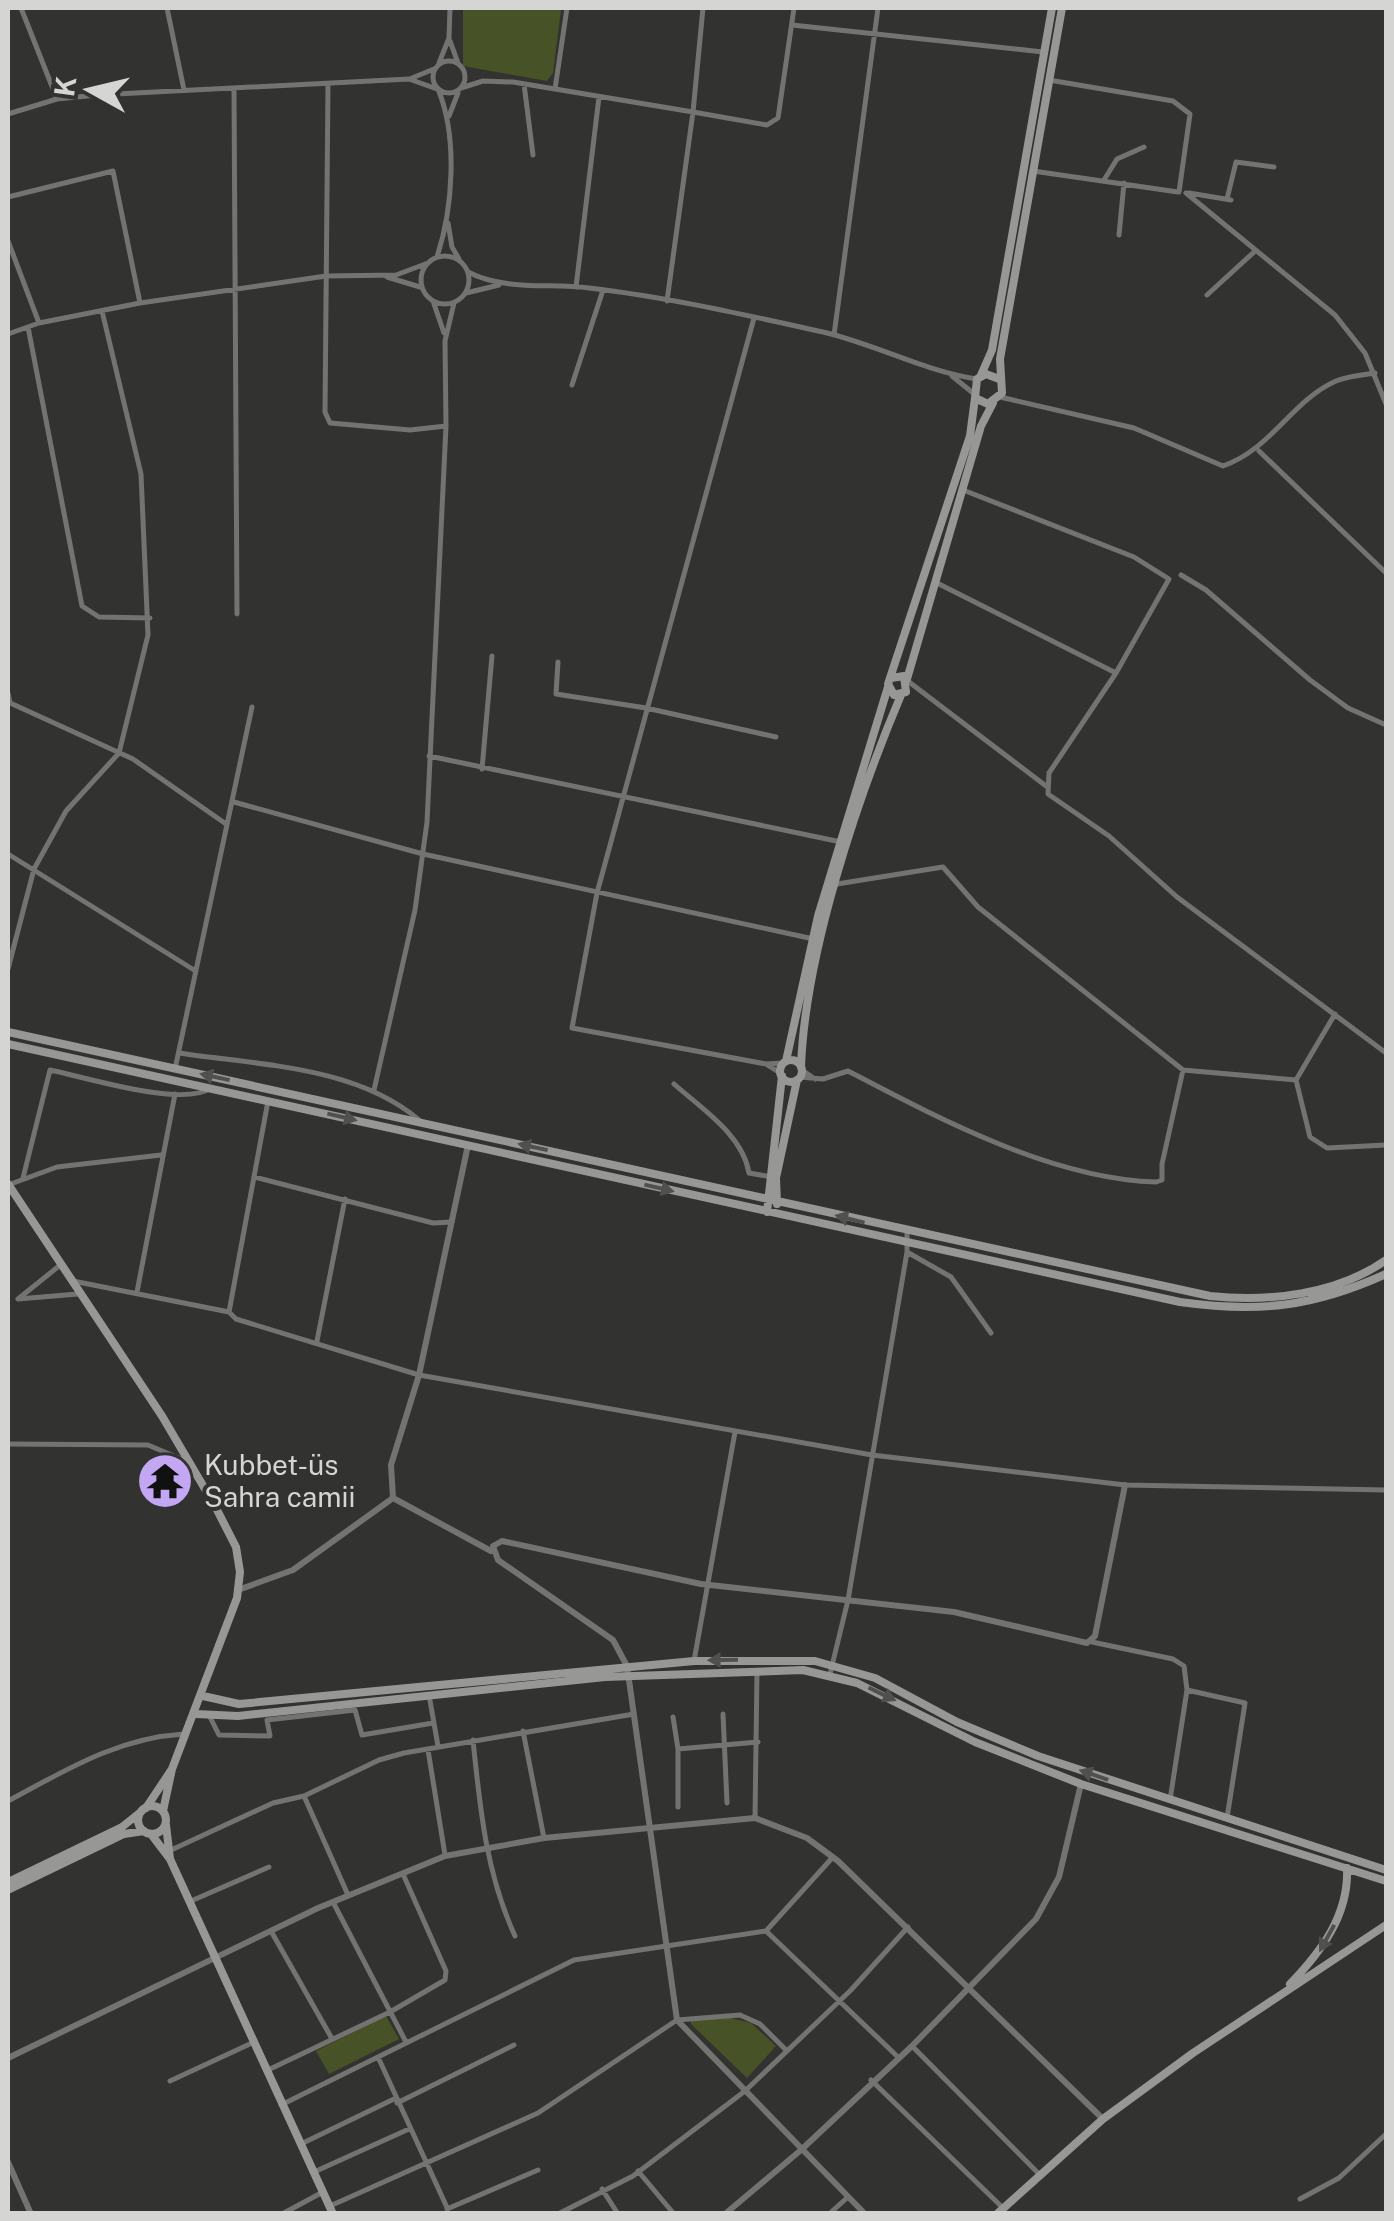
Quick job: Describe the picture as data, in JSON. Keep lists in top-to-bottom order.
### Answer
{
  "places": {
    "temple": ["Kubbet-üs Sahra camii"]
  },
  "north": "left"
}
